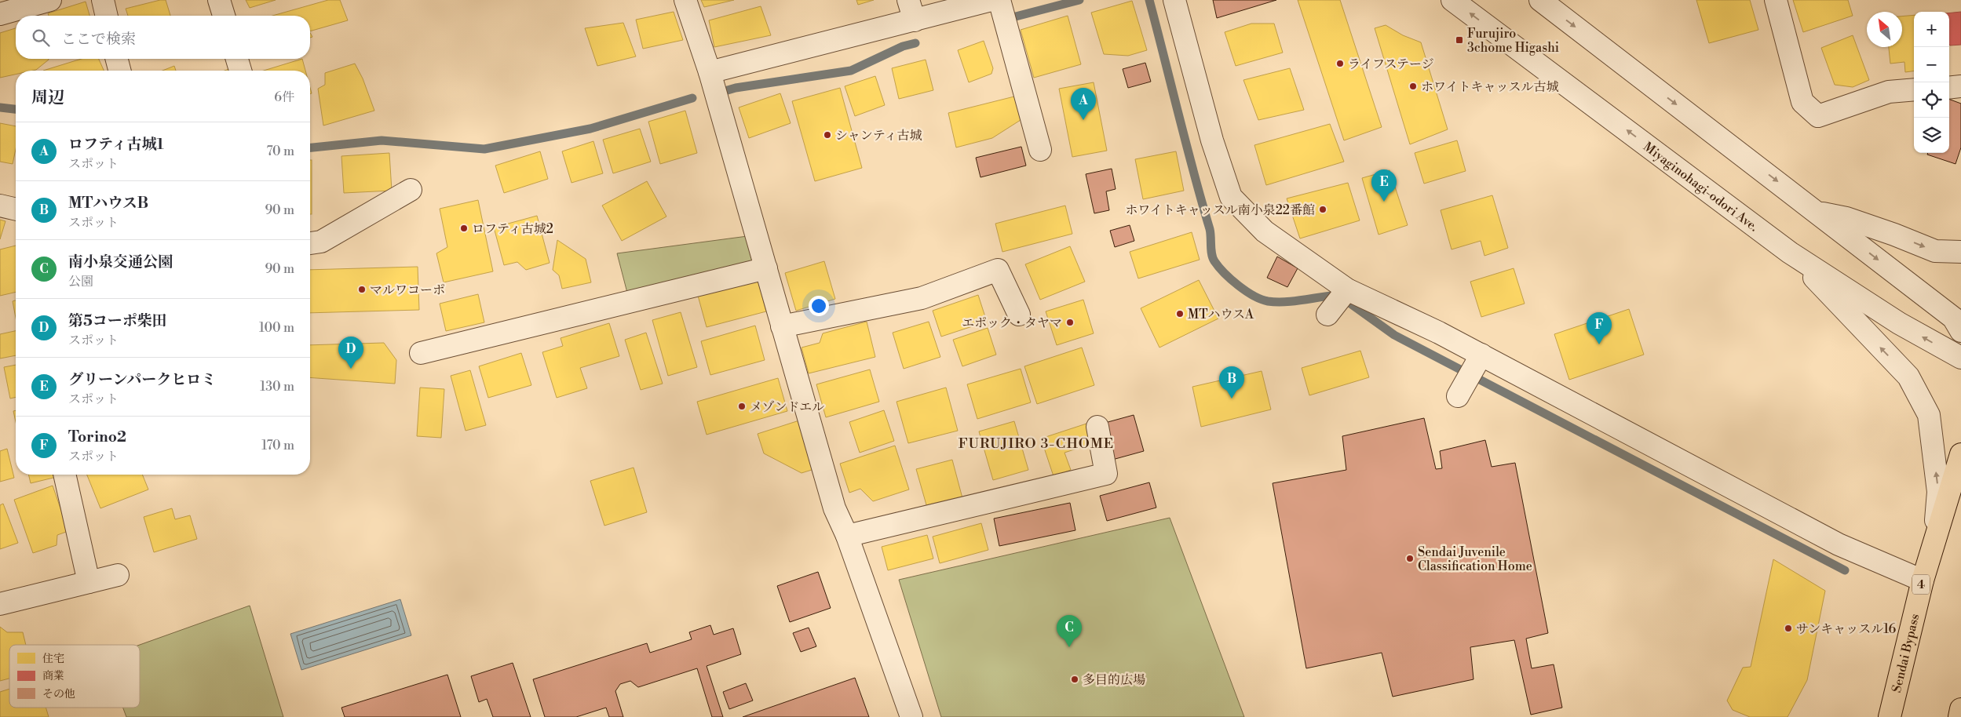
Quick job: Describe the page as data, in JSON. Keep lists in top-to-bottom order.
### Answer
{
  "streets": {
    "highway": ["4", "Sendai Bypass"],
    "street": ["Miyaginohagi-odori Ave."]
  },
  "districts": ["FURUJIRO 3-CHOME"],
  "places": {
    "transit": ["Furujiro 3chome Higashi"],
    "other": [
      "ライフステージ",
      "ホワイトキャッスル古城",
      "シャンティ古城",
      "ホワイトキャッスル南小泉22番館",
      "ロフティ古城2",
      "マルワコーポ",
      "MTハウスA",
      "エポック・タヤマ",
      "メゾンドエル",
      "Sendai Juvenile Classification Home",
      "サンキャッスル16",
      "多目的広場"
    ]
  },
  "legend": ["住宅", "商業", "その他"],
  "north": "top left",
  "page": {
    "map_buttons": ["+", "−"],
    "search": "ここで検索",
    "heading": ["周辺", "6件"],
    "pins": [
      "A",
      "E",
      "F",
      "D",
      "B",
      "C"
    ],
    "list": [
      {
        "mark": "A",
        "name": "ロフティ古城1",
        "note": "スポット",
        "value": "70 m"
      },
      {
        "mark": "B",
        "name": "MTハウスB",
        "note": "スポット",
        "value": "90 m"
      },
      {
        "mark": "C",
        "name": "南小泉交通公園",
        "note": "公園",
        "value": "90 m"
      },
      {
        "mark": "D",
        "name": "第5コーポ柴田",
        "note": "スポット",
        "value": "100 m"
      },
      {
        "mark": "E",
        "name": "グリーンパークヒロミ",
        "note": "スポット",
        "value": "130 m"
      },
      {
        "mark": "F",
        "name": "Torino2",
        "note": "スポット",
        "value": "170 m"
      }
    ]
  }
}
